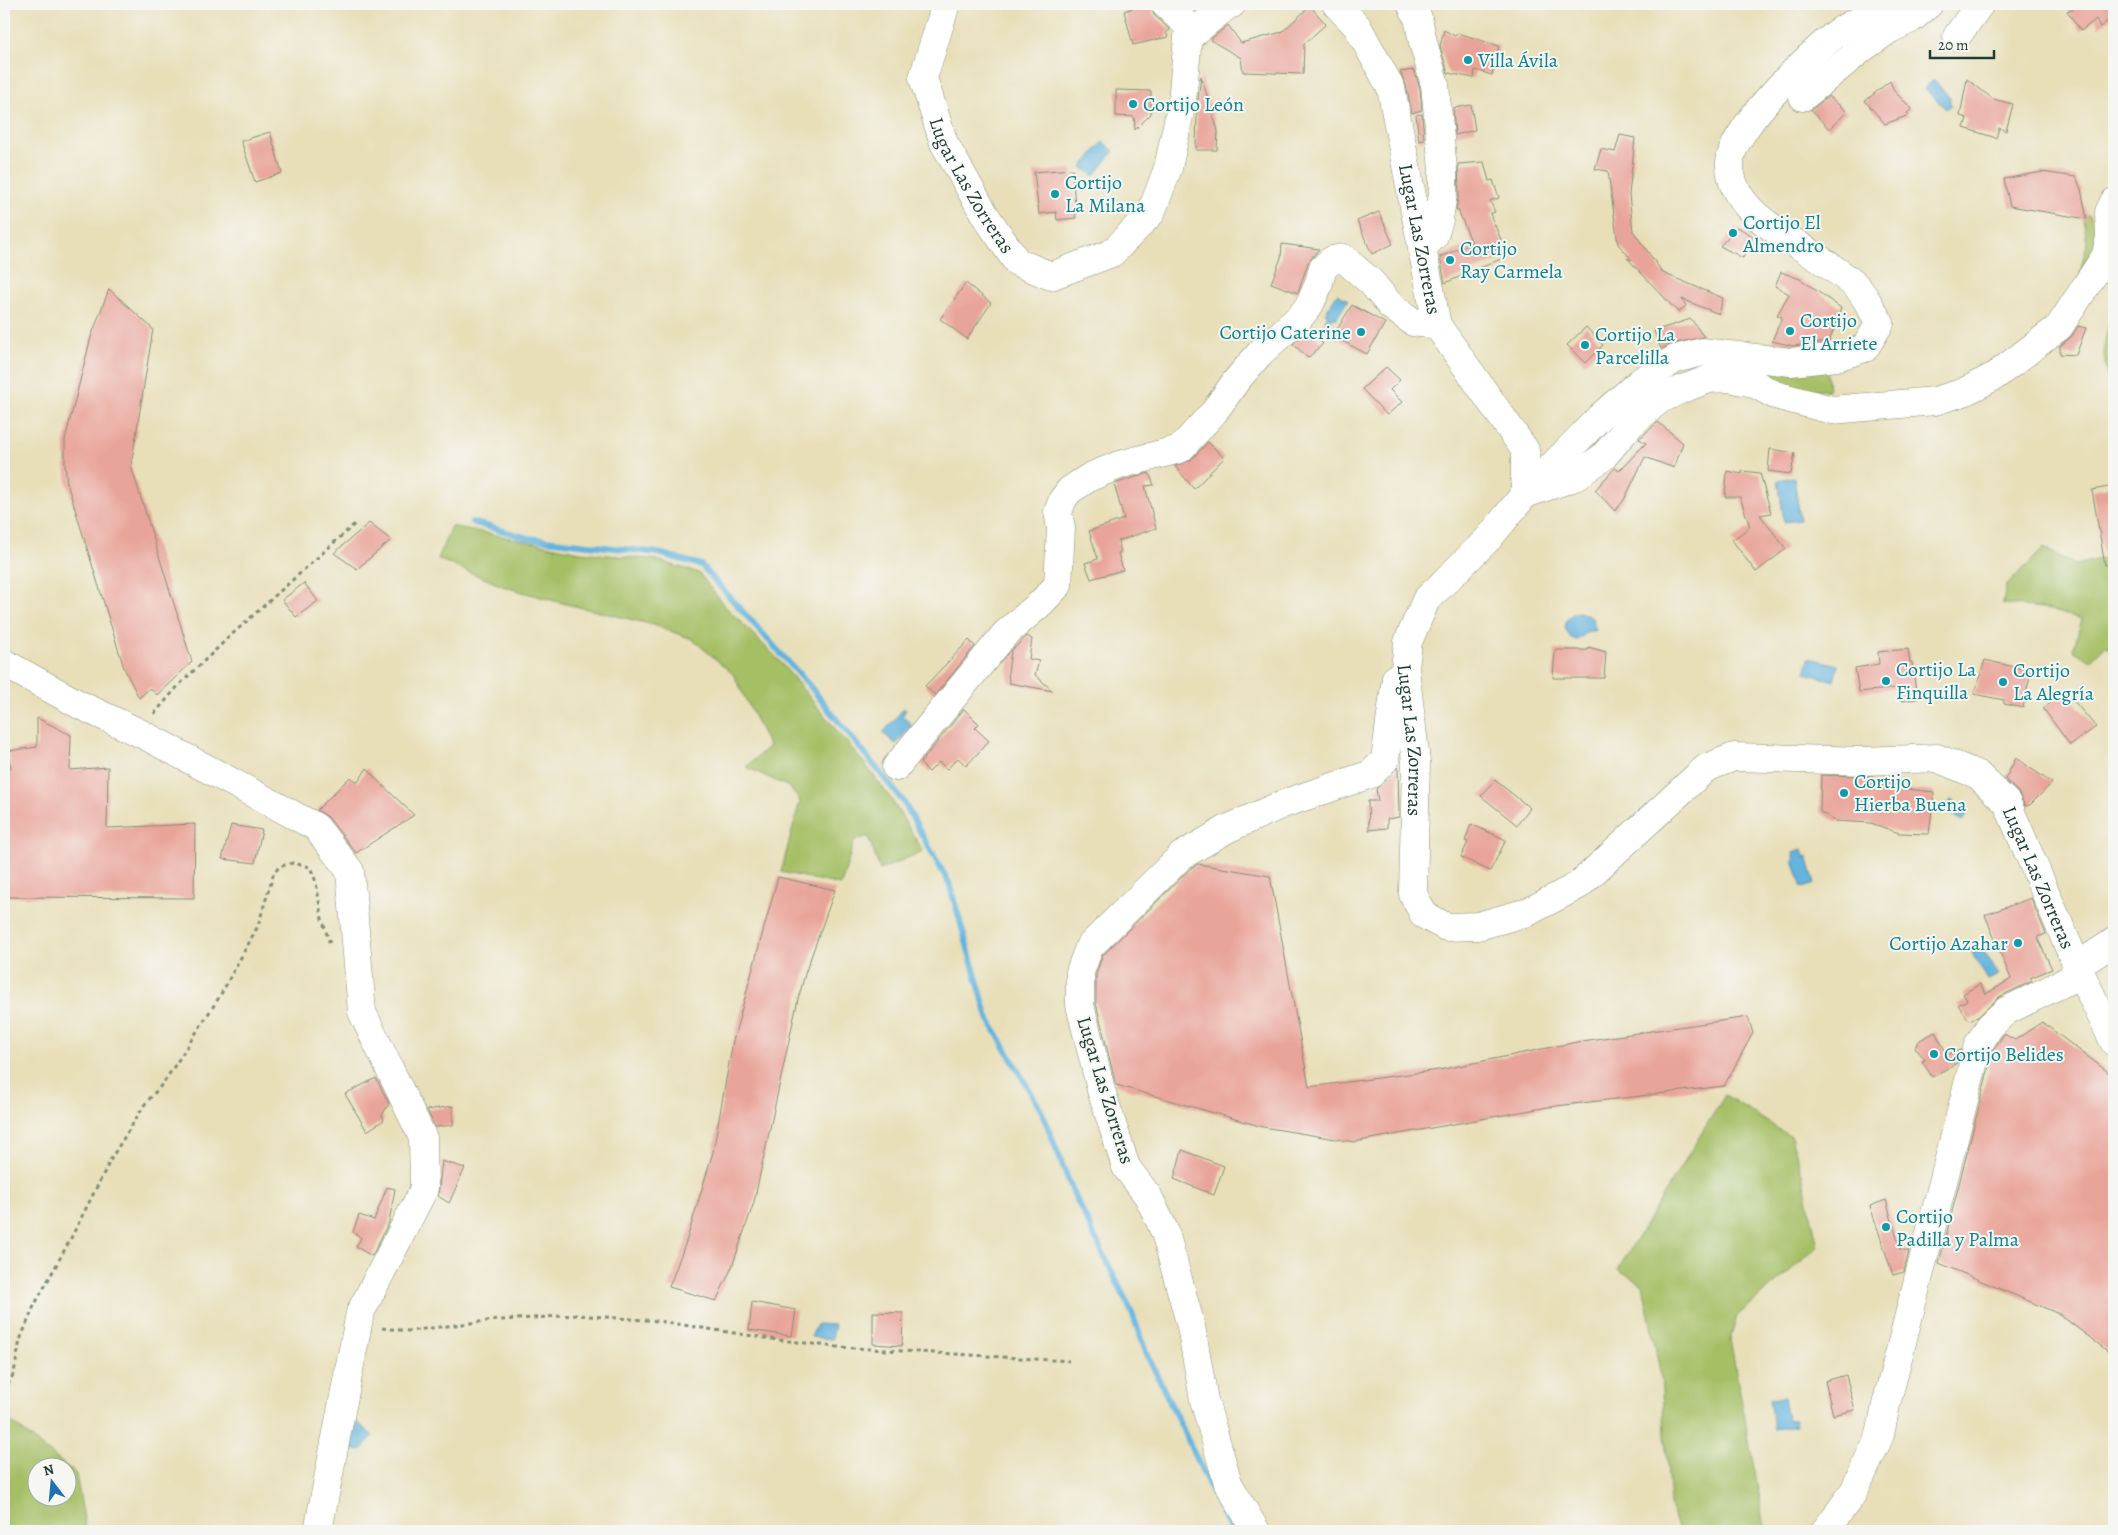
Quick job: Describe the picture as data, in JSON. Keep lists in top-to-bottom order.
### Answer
{
  "streets": {
    "street": ["Lugar Las Zorreras"]
  },
  "places": [
    "Villa Ávila",
    "Cortijo León",
    "Cortijo La Milana",
    "Cortijo El Almendro",
    "Cortijo Ray Carmela",
    "Cortijo El Arriete",
    "Cortijo Caterine",
    "Cortijo La Parcelilla",
    "Cortijo La Finquilla",
    "Cortijo La Alegría",
    "Cortijo Hierba Buena",
    "Cortijo Azahar",
    "Cortijo Belides",
    "Cortijo Padilla y Palma"
  ],
  "scale_bar": "20 m",
  "north": "top"
}
